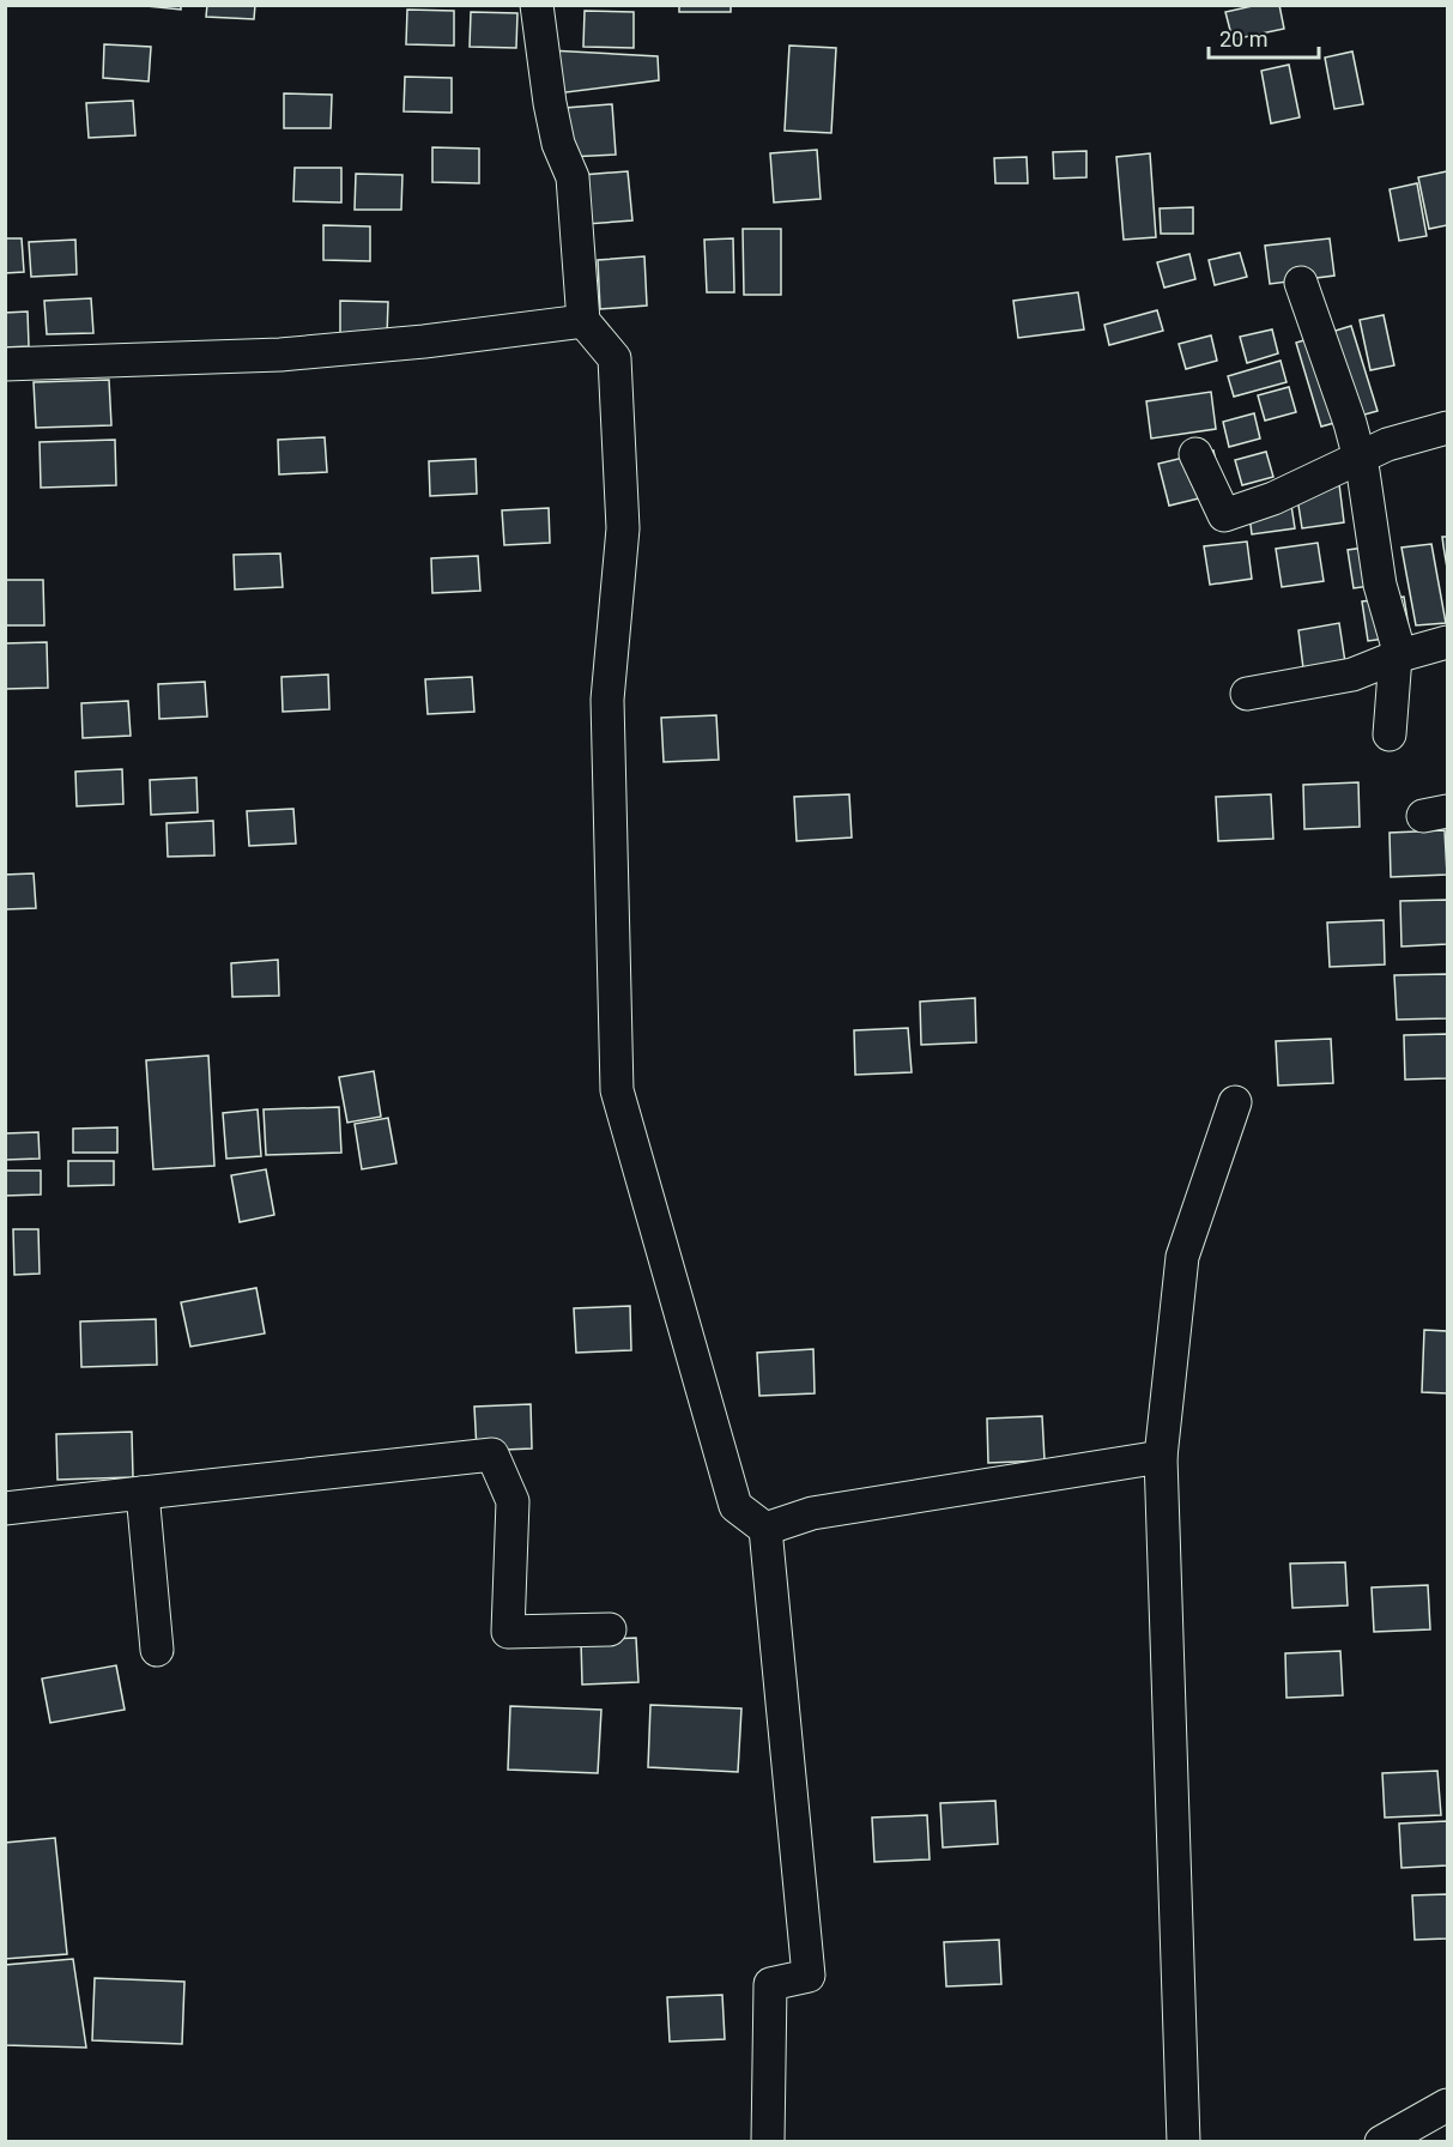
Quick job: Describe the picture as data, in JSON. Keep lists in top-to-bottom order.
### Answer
{
  "scale_bar": "20 m"
}
